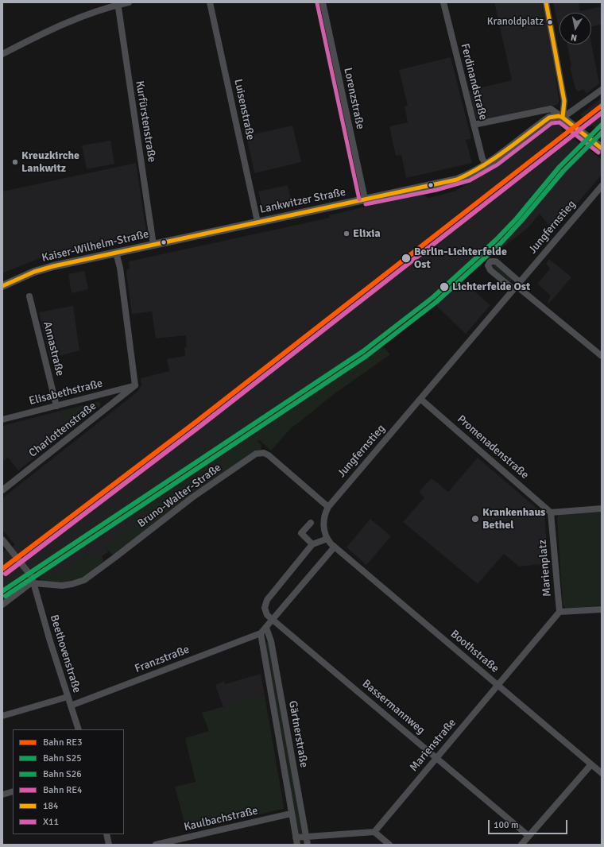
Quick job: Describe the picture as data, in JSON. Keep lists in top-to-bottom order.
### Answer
{
  "streets": {
    "main road": ["Lankwitzer Straße", "Kaiser-Wilhelm-Straße"],
    "street": [
      "Ferdinandstraße",
      "Lorenzstraße",
      "Luisenstraße",
      "Kurfürstenstraße",
      "Jungfernstieg",
      "Annastraße",
      "Elisabethstraße",
      "Charlottenstraße",
      "Promenadenstraße",
      "Bruno-Walter-Straße",
      "Marienplatz",
      "Boothstraße",
      "Beethovenstraße",
      "Franzstraße",
      "Bassermannweg",
      "Gärtnerstraße",
      "Marienstraße",
      "Kaulbachstraße"
    ]
  },
  "crossings": [
    ["Ferdinandstraße", "Lankwitzer Straße"],
    ["Lorenzstraße", "Lankwitzer Straße"],
    ["Luisenstraße", "Lankwitzer Straße"],
    ["Kurfürstenstraße", "Kaiser-Wilhelm-Straße"],
    ["Lankwitzer Straße", "Kaiser-Wilhelm-Straße"],
    ["Jungfernstieg", "Promenadenstraße"],
    ["Jungfernstieg", "Bruno-Walter-Straße"],
    ["Jungfernstieg", "Boothstraße"],
    ["Annastraße", "Elisabethstraße"],
    ["Elisabethstraße", "Charlottenstraße"],
    ["Promenadenstraße", "Marienplatz"],
    ["Bruno-Walter-Straße", "Beethovenstraße"],
    ["Marienplatz", "Marienstraße"],
    ["Boothstraße", "Marienstraße"],
    ["Beethovenstraße", "Franzstraße"],
    ["Franzstraße", "Gärtnerstraße"],
    ["Bassermannweg", "Marienstraße"],
    ["Gärtnerstraße", "Kaulbachstraße"]
  ],
  "places": [
    "Kranoldplatz",
    "Kreuzkirche Lankwitz",
    "Elixia",
    "Berlin-Lichterfelde Ost",
    "Lichterfelde Ost",
    "Krankenhaus Bethel"
  ],
  "lines": [
    "transit line 184",
    "transit line X11",
    "rail line RE3",
    "rail line RE4",
    "rail line S25",
    "rail line S26"
  ],
  "legend": [
    "Bahn RE3",
    "Bahn S25",
    "Bahn S26",
    "Bahn RE4",
    "184",
    "X11"
  ],
  "scale_bar": "100 m",
  "north": "bottom"
}
